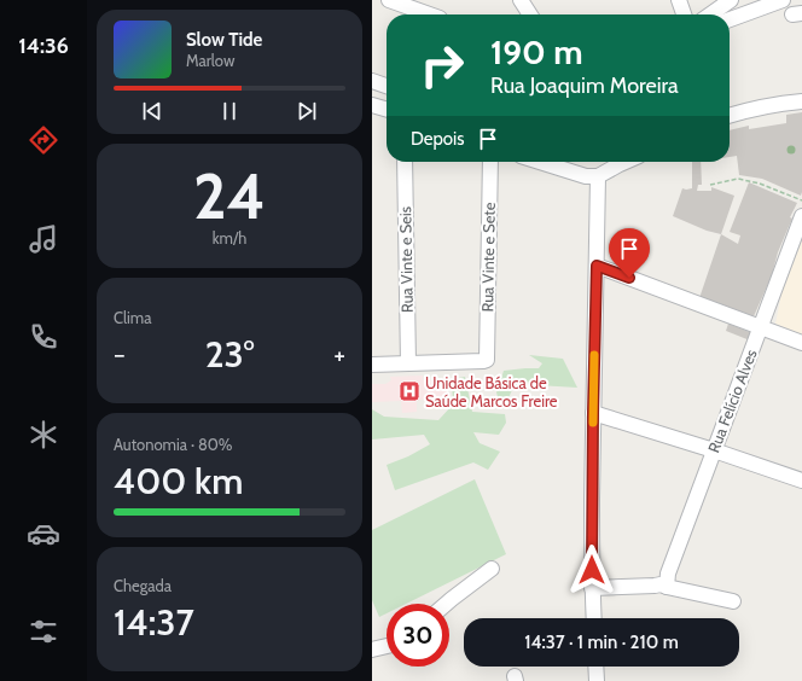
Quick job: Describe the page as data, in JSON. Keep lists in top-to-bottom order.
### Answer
{
  "streets": {
    "street": ["Rua Vinte e Sete", "Rua Vinte e Seis", "Rua Felício Alves"]
  },
  "crossings": [
    ["Rua Vinte e Sete", "Rua Vinte e Seis"]
  ],
  "places": {
    "hospital": ["Unidade Básica de Saúde Marcos Freire"]
  },
  "page": {
    "tabs": "14:36",
    "turn": ["190 m", "Rua Joaquim Moreira"],
    "song": ["Slow Tide", "Marlow"],
    "then": "Depois",
    "tile": [
      ["24", "km/h"],
      "Clima",
      ["Autonomia · 80%", "400 km"],
      ["Chegada", "14:37"]
    ],
    "heat": ["−", "23°", "+"],
    "limit": "30",
    "trip": "14:37 · 1 min · 210 m"
  }
}
